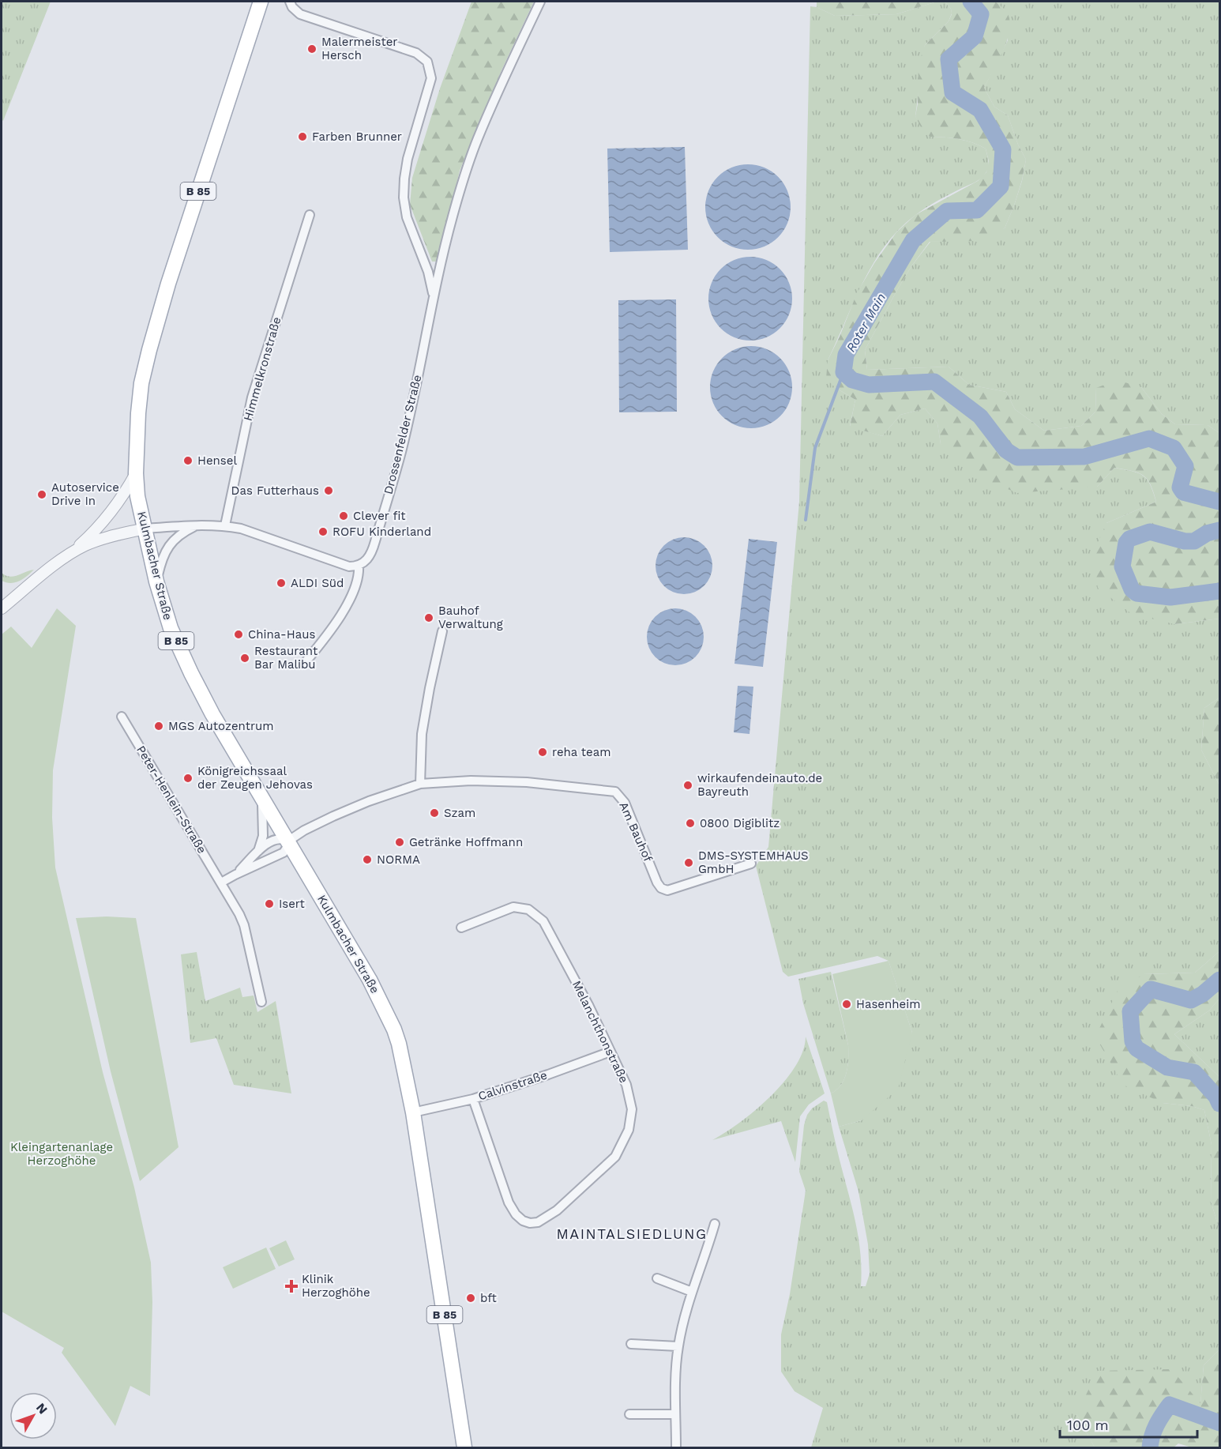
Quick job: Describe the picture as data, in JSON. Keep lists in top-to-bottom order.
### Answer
{
  "streets": {
    "main road": ["B 85", "Kulmbacher Straße"],
    "street": [
      "Himmelkronstraße",
      "Drossenfelder Straße",
      "Peter-Henlein-Straße",
      "Am Bauhof",
      "Melanchthonstraße",
      "Calvinstraße"
    ]
  },
  "crossings": [
    ["B 85", "Kulmbacher Straße"],
    ["Kulmbacher Straße", "Am Bauhof"],
    ["Kulmbacher Straße", "Calvinstraße"],
    ["Melanchthonstraße", "Calvinstraße"]
  ],
  "districts": ["MAINTALSIEDLUNG"],
  "water": ["Roter Main"],
  "parks": ["Kleingartenanlage Herzoghöhe"],
  "places": {
    "other": [
      "Malermeister Hersch",
      "Farben Brunner",
      "Hensel",
      "Das Futterhaus",
      "Autoservice Drive In",
      "Clever fit",
      "ROFU Kinderland",
      "ALDI Süd",
      "Bauhof Verwaltung",
      "China-Haus",
      "Restaurant Bar Malibu",
      "MGS Autozentrum",
      "reha team",
      "Königreichssaal der Zeugen Jehovas",
      "wirkaufendeinauto.de Bayreuth",
      "Szam",
      "0800 Digiblitz",
      "Getränke Hoffmann",
      "NORMA",
      "DMS-SYSTEMHAUS GmbH",
      "Isert",
      "Hasenheim",
      "bft"
    ],
    "health": ["Klinik Herzoghöhe"]
  },
  "scale_bar": "100 m",
  "north": "top right"
}
